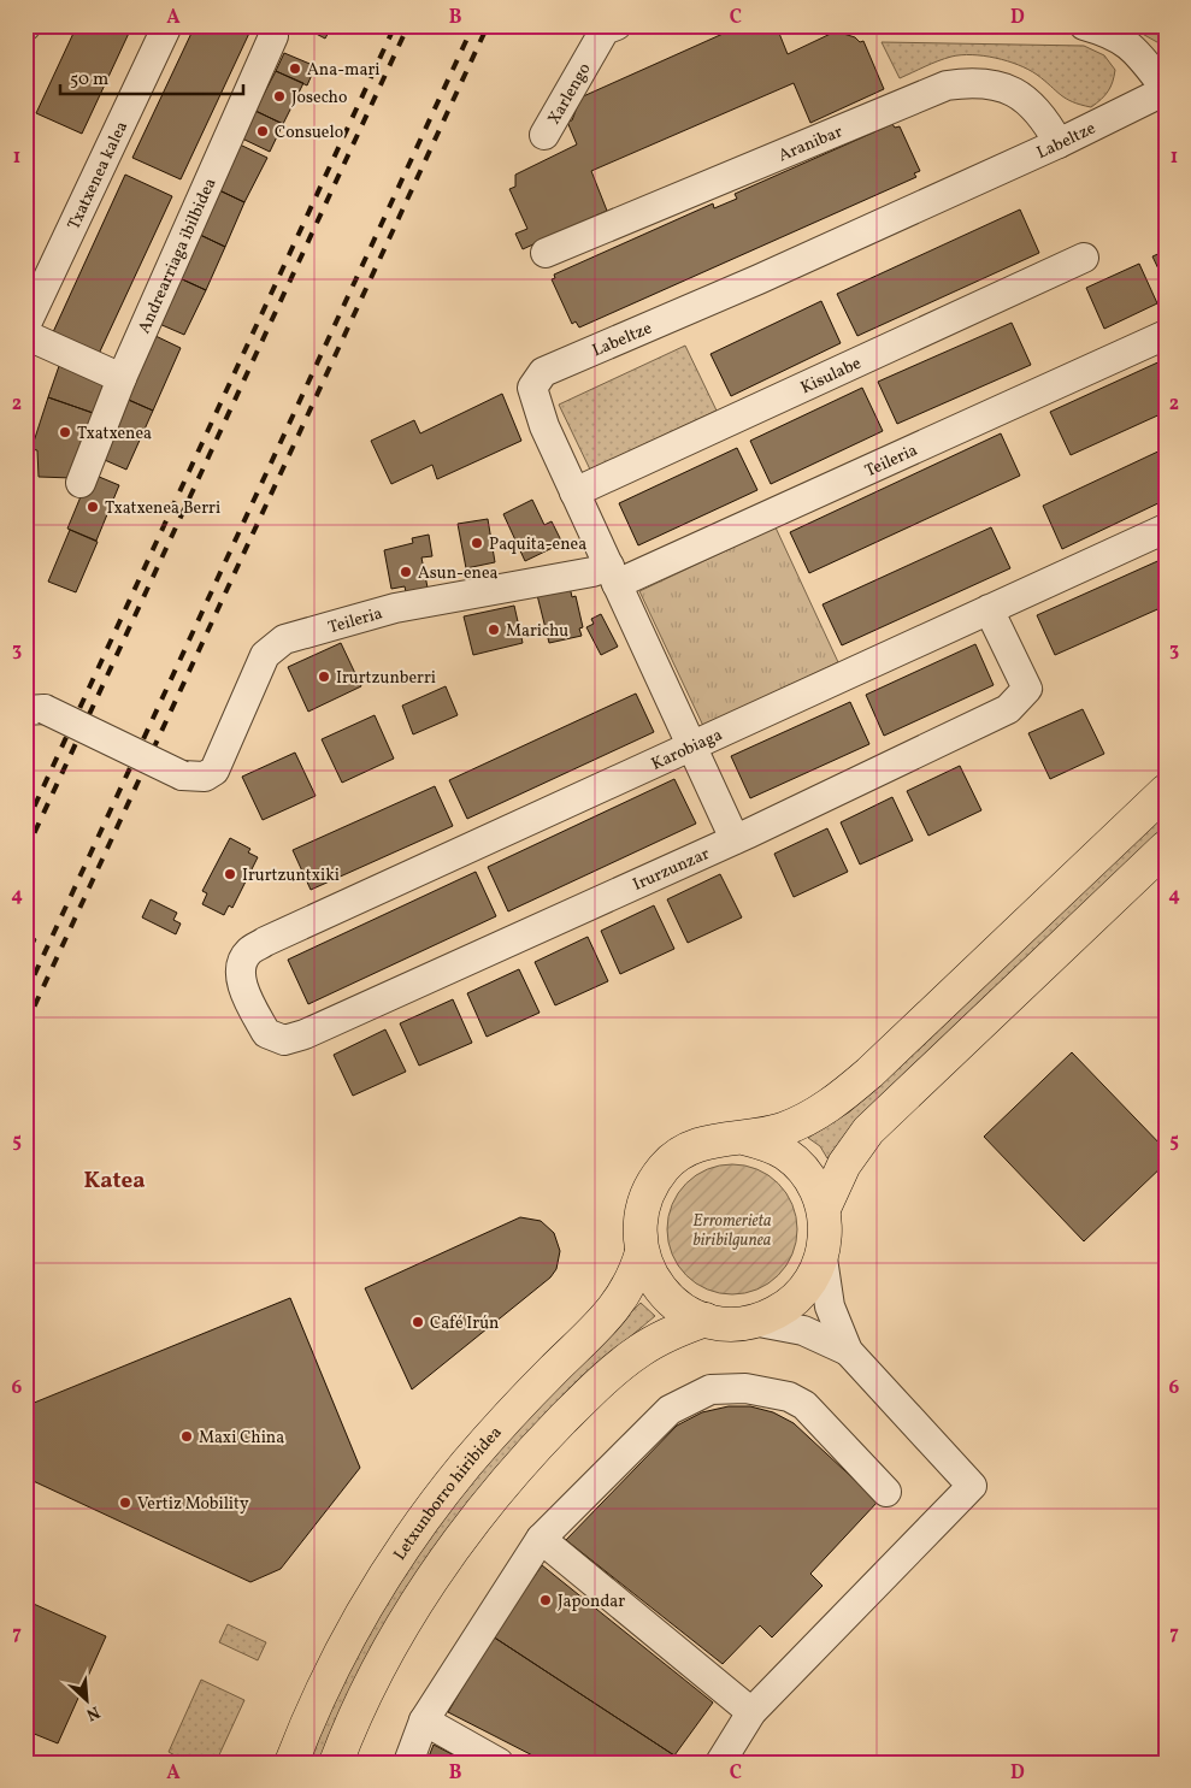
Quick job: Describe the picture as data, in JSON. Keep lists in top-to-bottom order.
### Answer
{
  "streets": {
    "main road": ["Letxunborro hiribidea"],
    "street": [
      "Xarlengo",
      "Labeltze",
      "Aranibar",
      "Txatxenea kalea",
      "Andrearriaga ibilbidea",
      "Kisulabe",
      "Teileria",
      "Karobiaga",
      "Irurzunzar"
    ]
  },
  "crossings": [
    ["Labeltze", "Aranibar"],
    ["Labeltze", "Kisulabe"],
    ["Labeltze", "Teileria"],
    ["Labeltze", "Karobiaga"],
    ["Labeltze", "Irurzunzar"],
    ["Karobiaga", "Irurzunzar"]
  ],
  "districts": ["Katea"],
  "parks": ["Erromerieta biribilgunea"],
  "places": [
    "Ana-mari",
    "Josecho",
    "Consuelo",
    "Txatxenea",
    "Txatxenea Berri",
    "Paquita-enea",
    "Asun-enea",
    "Marichu",
    "Irurtzunberri",
    "Irurtzuntxiki",
    "Café Irún",
    "Maxi China",
    "Vertiz Mobility",
    "Japondar"
  ],
  "scale_bar": "50 m",
  "north": "bottom right",
  "grid": {
    "columns": [
      "A",
      "B",
      "C",
      "D"
    ],
    "rows": [
      "1",
      "2",
      "3",
      "4",
      "5",
      "6",
      "7"
    ]
  }
}
